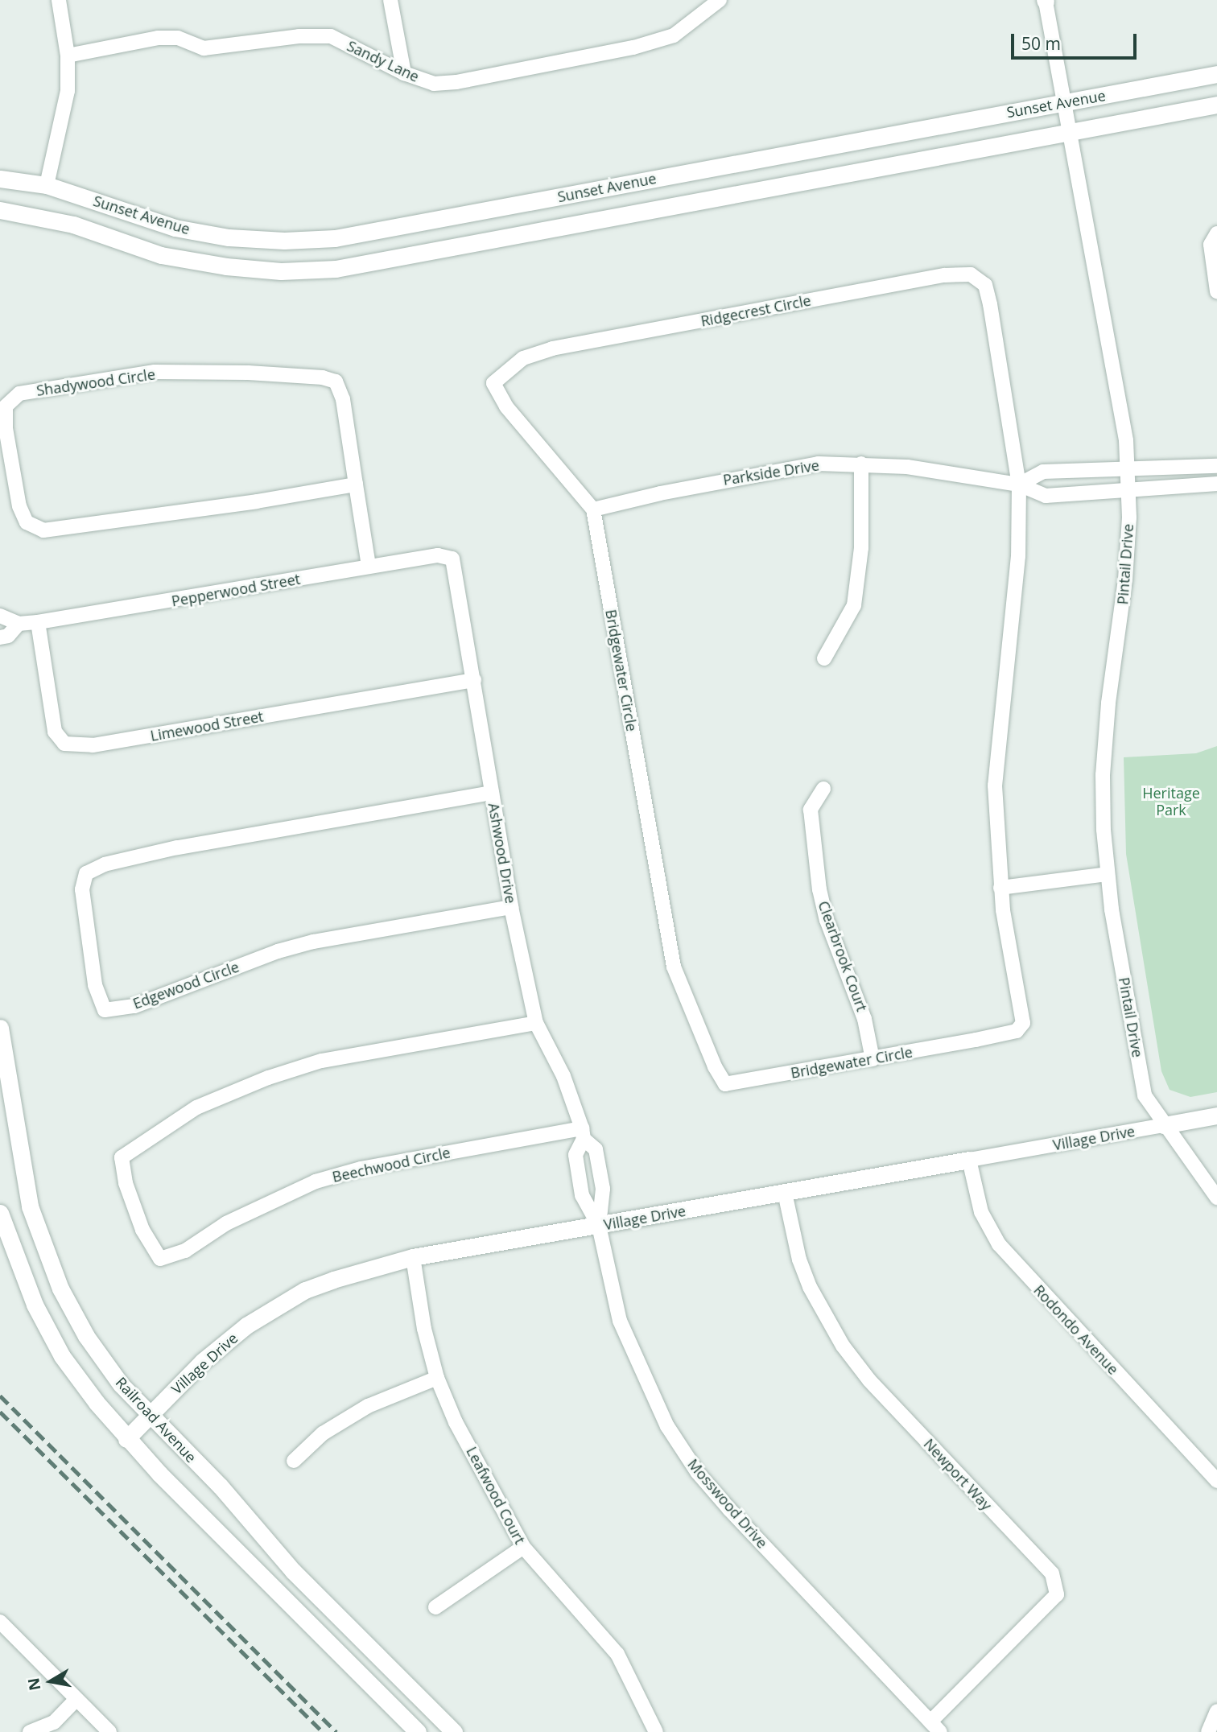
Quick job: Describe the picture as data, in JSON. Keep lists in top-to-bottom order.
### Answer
{
  "streets": {
    "street": [
      "Sandy Lane",
      "Sunset Avenue",
      "Ridgecrest Circle",
      "Shadywood Circle",
      "Parkside Drive",
      "Pintail Drive",
      "Pepperwood Street",
      "Bridgewater Circle",
      "Limewood Street",
      "Ashwood Drive",
      "Clearbrook Court",
      "Edgewood Circle",
      "Village Drive",
      "Beechwood Circle",
      "Rodondo Avenue",
      "Railroad Avenue",
      "Newport Way",
      "Leafwood Court",
      "Mosswood Drive"
    ]
  },
  "crossings": [
    ["Sunset Avenue", "Pintail Drive"],
    ["Ridgecrest Circle", "Parkside Drive"],
    ["Ridgecrest Circle", "Bridgewater Circle"],
    ["Shadywood Circle", "Pepperwood Street"],
    ["Parkside Drive", "Pintail Drive"],
    ["Parkside Drive", "Bridgewater Circle"],
    ["Pintail Drive", "Village Drive"],
    ["Pepperwood Street", "Limewood Street"],
    ["Pepperwood Street", "Ashwood Drive"],
    ["Bridgewater Circle", "Clearbrook Court"],
    ["Limewood Street", "Ashwood Drive"],
    ["Ashwood Drive", "Edgewood Circle"],
    ["Ashwood Drive", "Village Drive"],
    ["Ashwood Drive", "Beechwood Circle"],
    ["Ashwood Drive", "Mosswood Drive"],
    ["Village Drive", "Rodondo Avenue"],
    ["Village Drive", "Railroad Avenue"],
    ["Village Drive", "Newport Way"],
    ["Village Drive", "Leafwood Court"],
    ["Village Drive", "Mosswood Drive"],
    ["Newport Way", "Mosswood Drive"]
  ],
  "parks": ["Heritage Park"],
  "scale_bar": "50 m",
  "north": "left"
}
